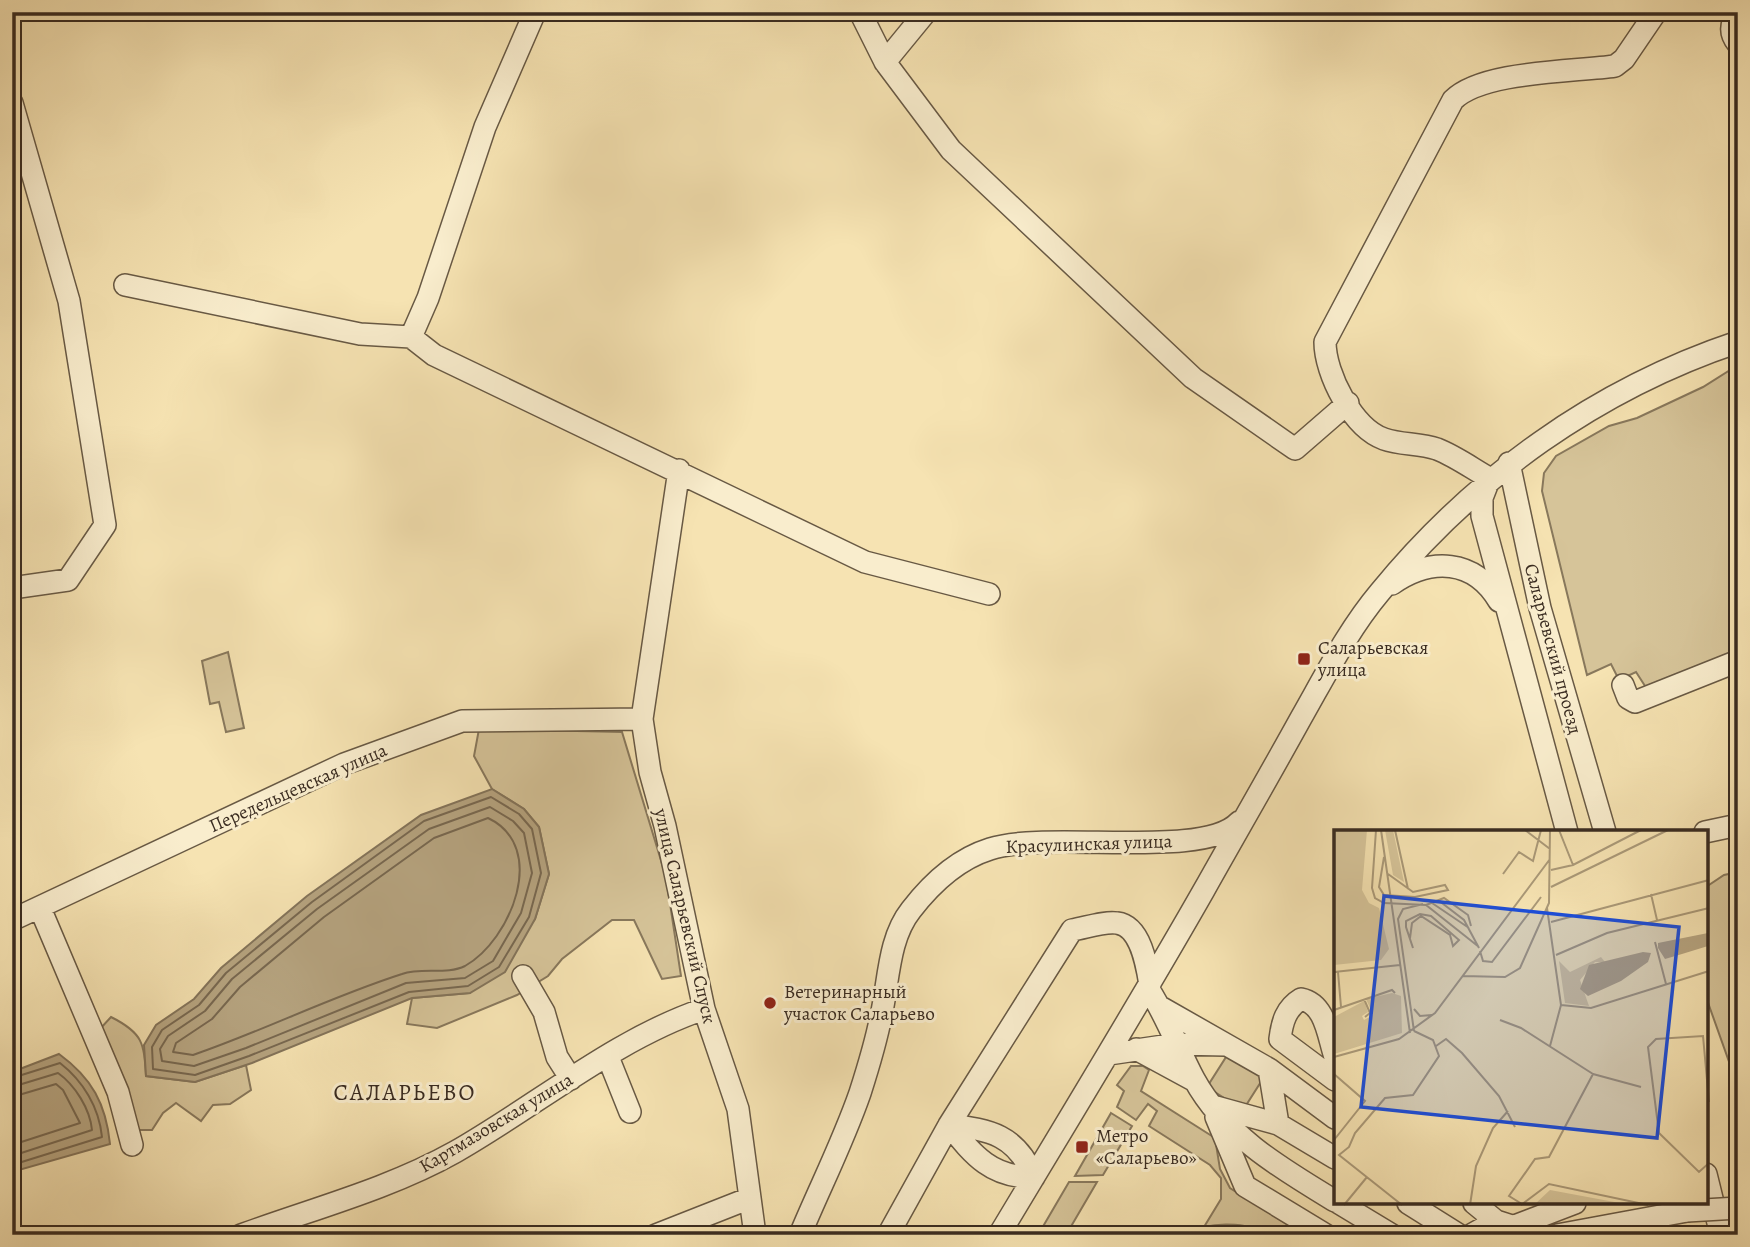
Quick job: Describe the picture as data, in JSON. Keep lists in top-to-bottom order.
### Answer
{
  "streets": {
    "street": [
      "Саларьевский проезд",
      "Передельцевская улица",
      "Красулинская улица",
      "улица Саларьевский Спуск",
      "Картмазовская улица"
    ]
  },
  "crossings": [
    ["Передельцевская улица", "улица Саларьевский Спуск"],
    ["улица Саларьевский Спуск", "Картмазовская улица"]
  ],
  "districts": ["САЛАРЬЕВО"],
  "places": {
    "transit": ["Саларьевская улица", "Метро «Саларьево»"],
    "other": ["Ветеринарный участок Саларьево"]
  }
}
